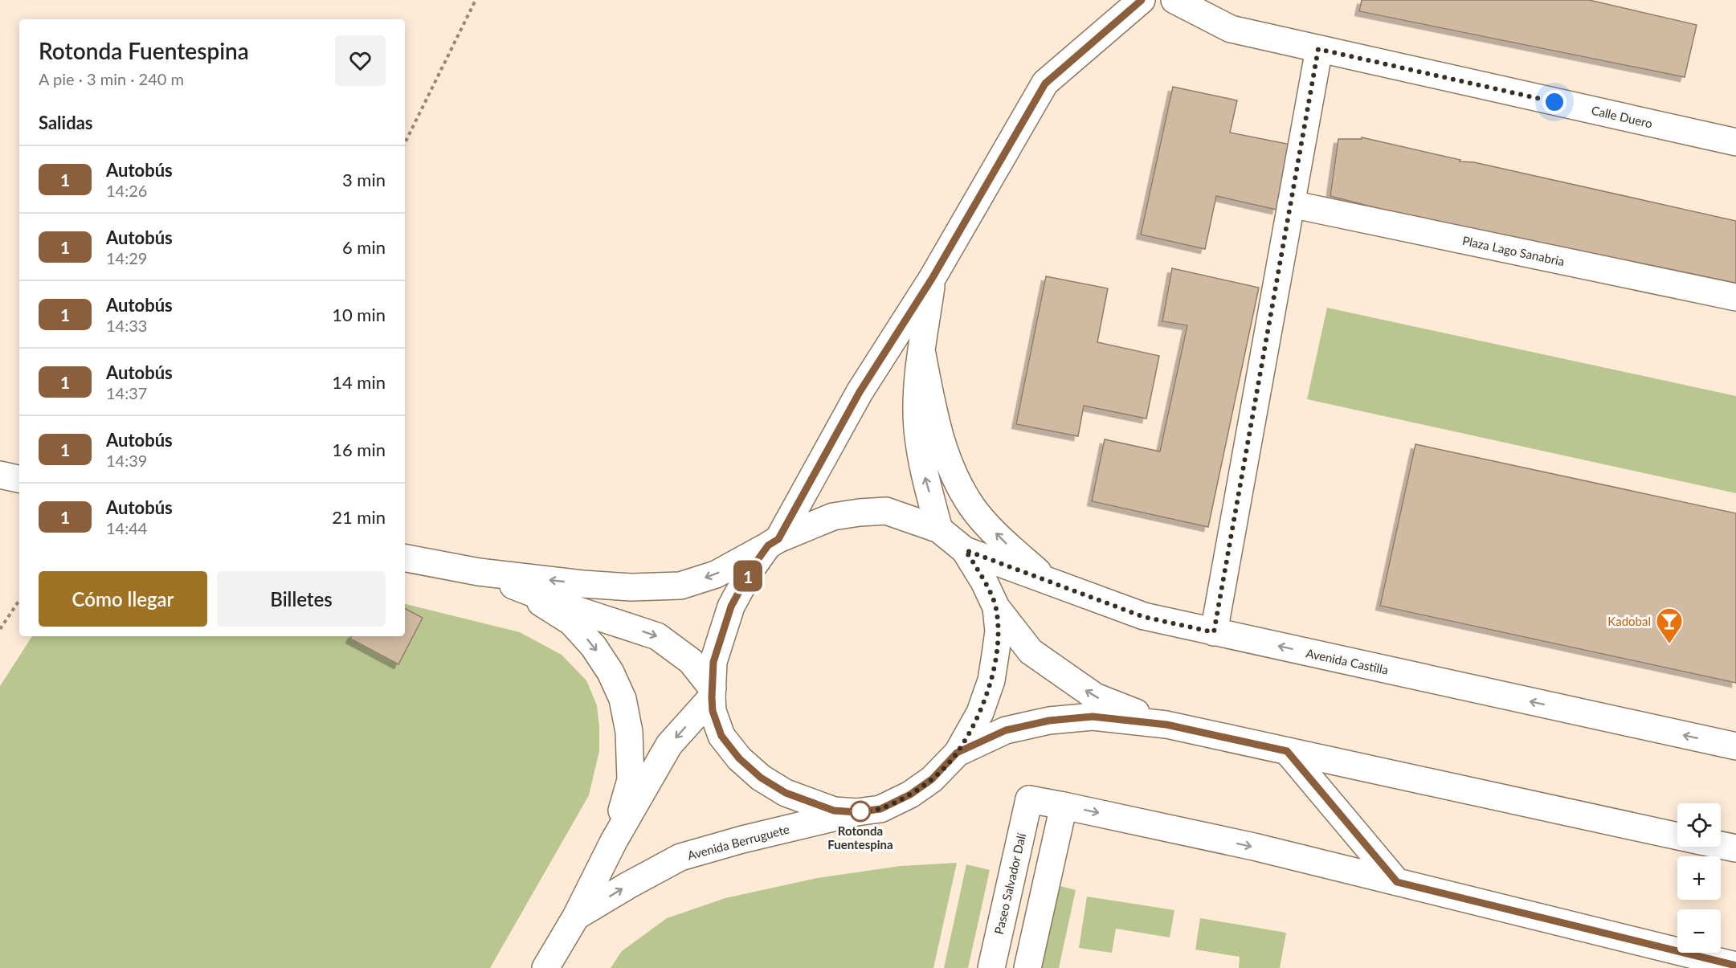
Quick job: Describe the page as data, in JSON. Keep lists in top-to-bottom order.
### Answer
{
  "streets": {
    "street": [
      "Calle Duero",
      "Plaza Lago Sanabria",
      "Avenida Castilla",
      "Avenida Berruguete",
      "Paseo Salvador Dalí"
    ]
  },
  "places": {
    "bar": ["Kadobal"],
    "other": ["Rotonda Fuentespina"]
  },
  "lines": ["bus line 1"],
  "page": {
    "on_map": "1",
    "heading": [
      ["Rotonda Fuentespina", "A pie · 3 min · 240 m"],
      "Salidas"
    ],
    "list": [
      {
        "mark": "1",
        "name": "Autobús",
        "note": "14:26",
        "value": "3 min"
      },
      {
        "mark": "1",
        "name": "Autobús",
        "note": "14:29",
        "value": "6 min"
      },
      {
        "mark": "1",
        "name": "Autobús",
        "note": "14:33",
        "value": "10 min"
      },
      {
        "mark": "1",
        "name": "Autobús",
        "note": "14:37",
        "value": "14 min"
      },
      {
        "mark": "1",
        "name": "Autobús",
        "note": "14:39",
        "value": "16 min"
      },
      {
        "mark": "1",
        "name": "Autobús",
        "note": "14:44",
        "value": "21 min"
      }
    ],
    "buttons": ["Cómo llegar", "Billetes"],
    "map_buttons": ["+", "−"]
  }
}
